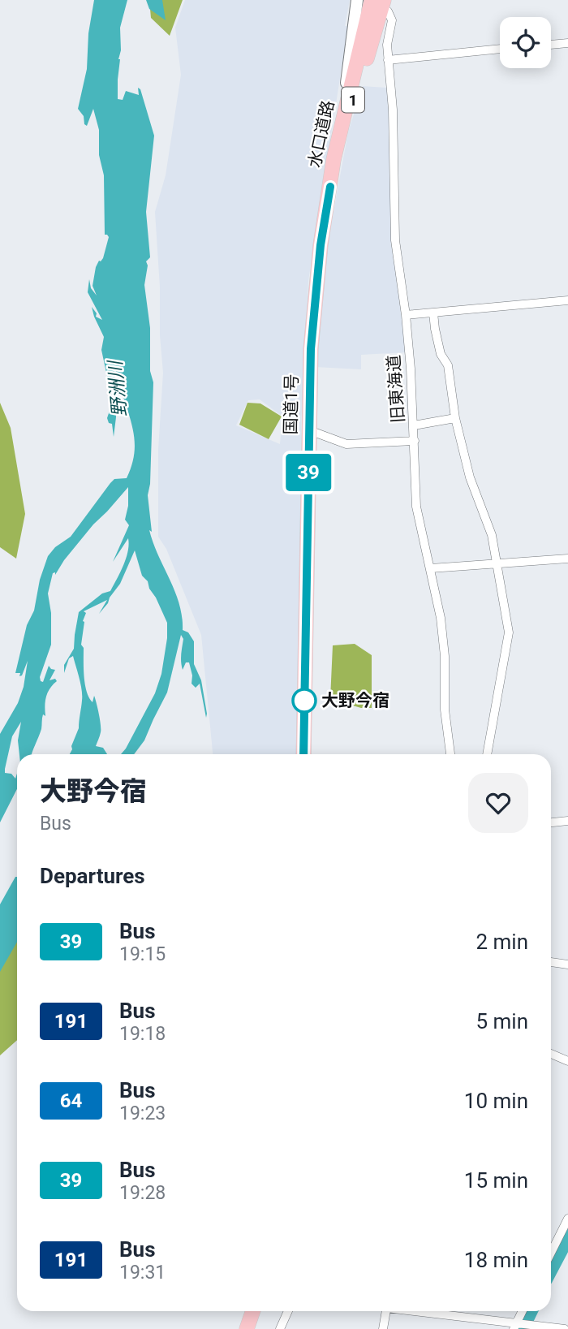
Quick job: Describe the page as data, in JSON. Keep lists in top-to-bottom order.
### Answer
{
  "streets": {
    "highway": ["1", "水口道路", "国道1号"],
    "street": ["旧東海道"]
  },
  "crossings": [
    ["水口道路", "旧東海道"],
    ["水口道路", "国道1号"]
  ],
  "water": ["野洲川"],
  "places": ["大野今宿"],
  "lines": ["bus line 39"],
  "page": {
    "on_map": "39",
    "heading": [
      ["大野今宿", "Bus"],
      "Departures"
    ],
    "list": [
      {
        "mark": "39",
        "name": "Bus",
        "note": "19:15",
        "value": "2 min"
      },
      {
        "mark": "191",
        "name": "Bus",
        "note": "19:18",
        "value": "5 min"
      },
      {
        "mark": "64",
        "name": "Bus",
        "note": "19:23",
        "value": "10 min"
      },
      {
        "mark": "39",
        "name": "Bus",
        "note": "19:28",
        "value": "15 min"
      },
      {
        "mark": "191",
        "name": "Bus",
        "note": "19:31",
        "value": "18 min"
      }
    ]
  }
}
